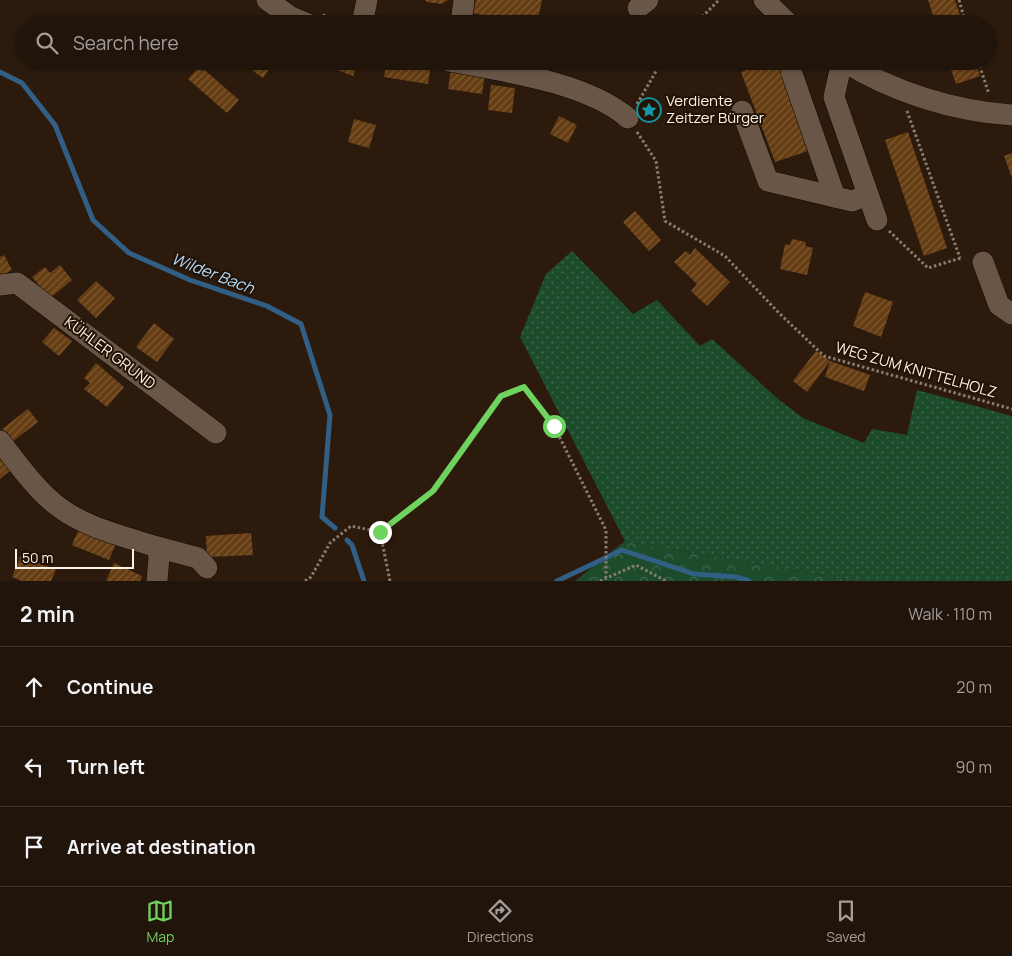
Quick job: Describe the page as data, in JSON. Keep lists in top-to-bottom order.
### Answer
{
  "streets": {
    "street": ["KÜHLER GRUND"],
    "path": ["WEG ZUM KNITTELHOLZ"]
  },
  "water": ["Wilder Bach"],
  "places": {
    "place": ["Verdiente Zeitzer Bürger"]
  },
  "scale_bar": "50 m",
  "page": {
    "search": "Search here",
    "scale": "50 m",
    "heading": ["2 min", "Walk · 110 m"],
    "list": [
      ["Continue", "20 m"],
      ["Turn left", "90 m"],
      "Arrive at destination"
    ],
    "nav": ["Map", "Directions", "Saved"]
  }
}
